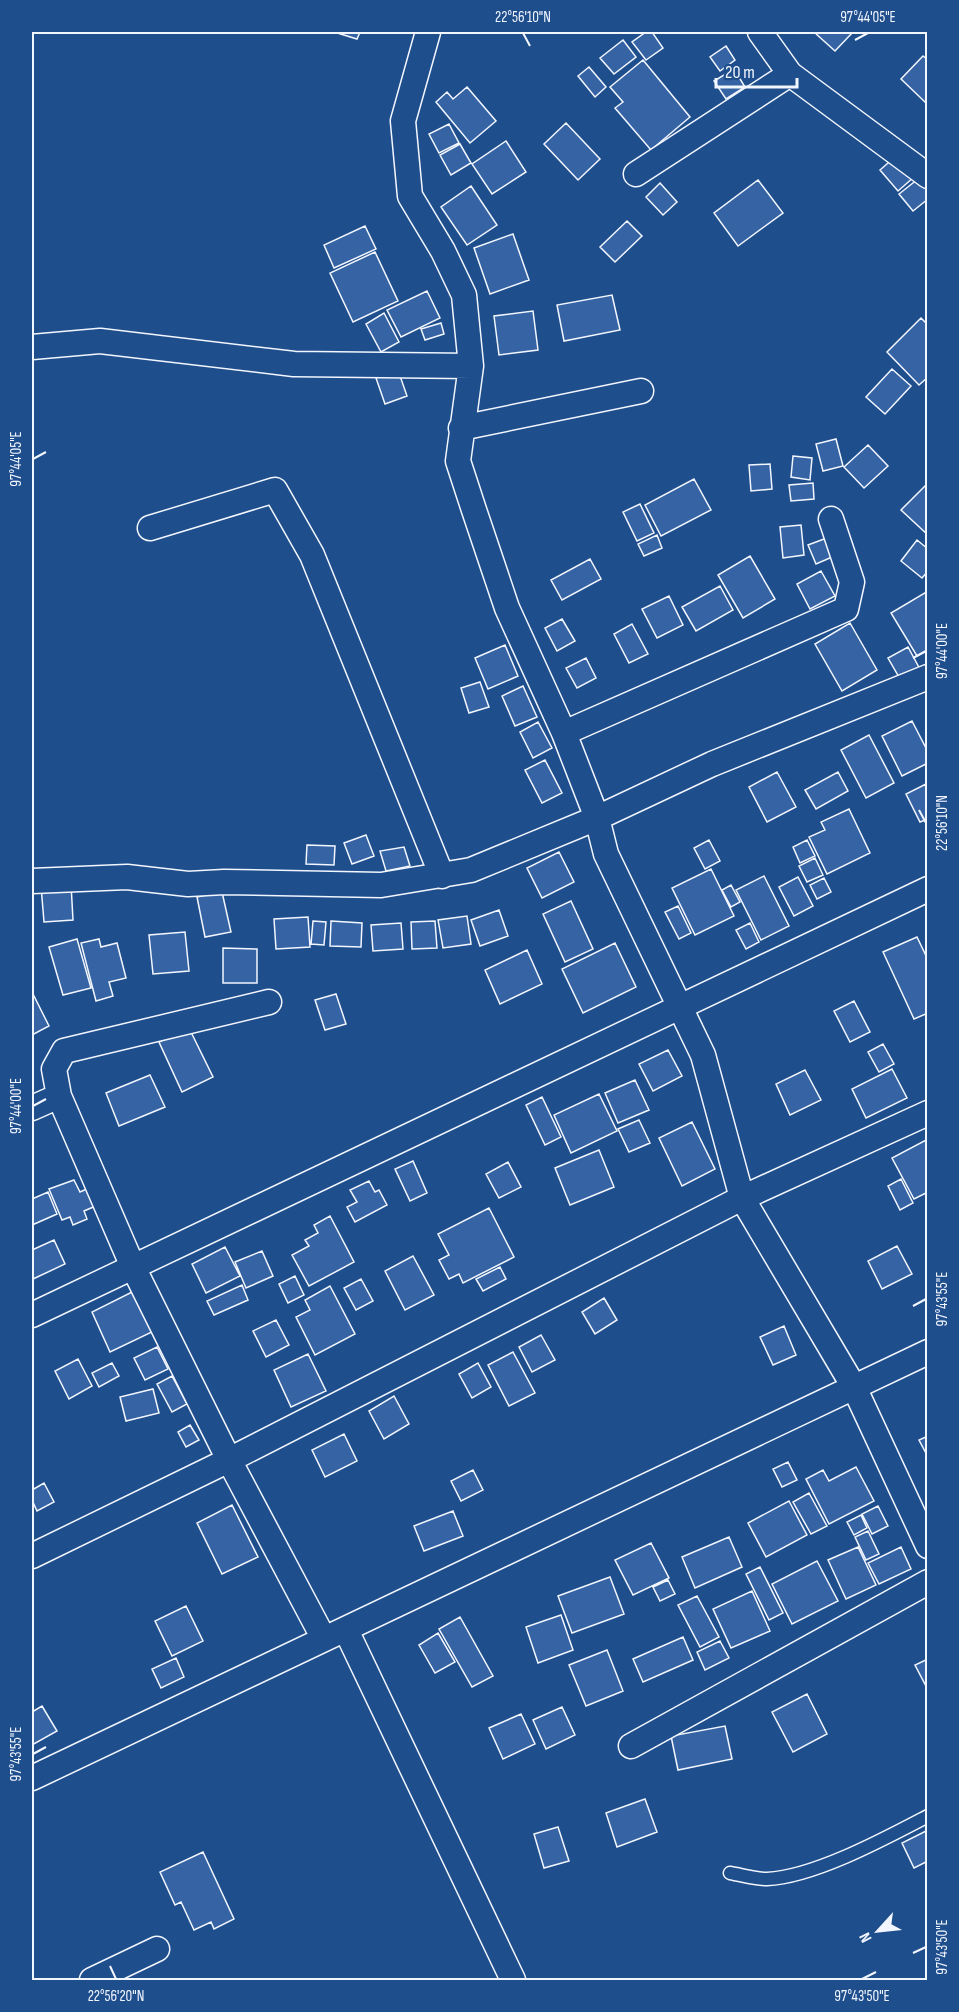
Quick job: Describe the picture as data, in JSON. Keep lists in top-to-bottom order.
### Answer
{
  "scale_bar": "20 m",
  "north": "bottom left",
  "coordinates": [
    "22°56'10\"N",
    "97°44'05\"E",
    "97°44'00\"E",
    "97°43'55\"E",
    "97°43'50\"E",
    "22°56'20\"N"
  ]
}
